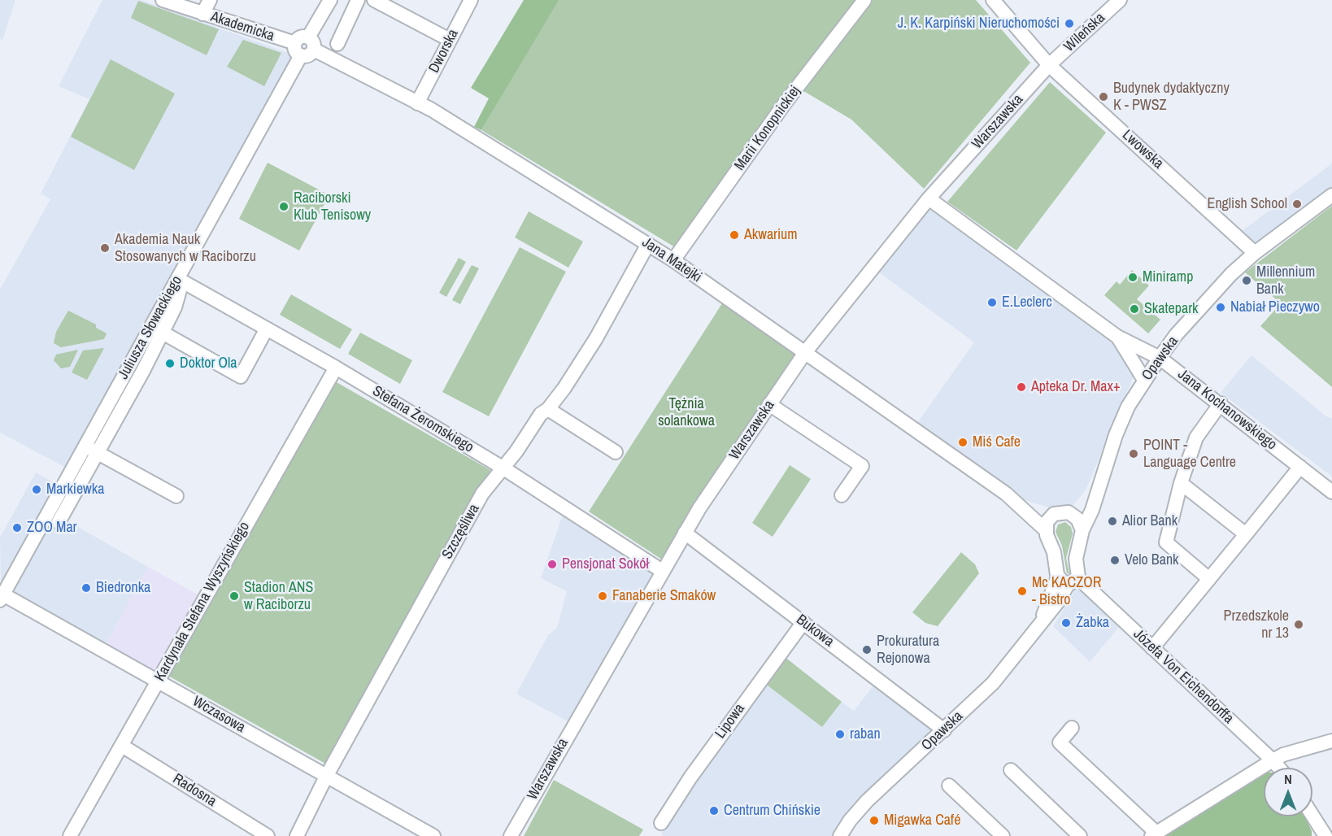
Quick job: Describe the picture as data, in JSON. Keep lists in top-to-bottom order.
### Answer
{
  "streets": {
    "street": [
      "Akademicka",
      "Wileńska",
      "Dworska",
      "Warszawska",
      "Marii Konopnickiej",
      "Lwowska",
      "Jana Matejki",
      "Juliusza Słowackiego",
      "Opawska",
      "Jana Kochanowskiego",
      "Stefana Żeromskiego",
      "Szczęśliwa",
      "Kardynała Stefana Wyszyńskiego",
      "Bukowa",
      "Józefa Von Eichendorffa",
      "Wczasowa",
      "Lipowa",
      "Radosna"
    ]
  },
  "crossings": [
    ["Akademicka", "Juliusza Słowackiego"],
    ["Wileńska", "Warszawska"],
    ["Wileńska", "Lwowska"],
    ["Dworska", "Jana Matejki"],
    ["Warszawska", "Lwowska"],
    ["Warszawska", "Jana Matejki"],
    ["Warszawska", "Jana Kochanowskiego"],
    ["Warszawska", "Stefana Żeromskiego"],
    ["Warszawska", "Bukowa"],
    ["Marii Konopnickiej", "Jana Matejki"],
    ["Lwowska", "Opawska"],
    ["Jana Matejki", "Szczęśliwa"],
    ["Juliusza Słowackiego", "Stefana Żeromskiego"],
    ["Juliusza Słowackiego", "Wczasowa"],
    ["Opawska", "Jana Kochanowskiego"],
    ["Opawska", "Bukowa"],
    ["Opawska", "Józefa Von Eichendorffa"],
    ["Stefana Żeromskiego", "Szczęśliwa"],
    ["Stefana Żeromskiego", "Kardynała Stefana Wyszyńskiego"],
    ["Szczęśliwa", "Wczasowa"],
    ["Kardynała Stefana Wyszyńskiego", "Wczasowa"],
    ["Kardynała Stefana Wyszyńskiego", "Radosna"],
    ["Bukowa", "Lipowa"]
  ],
  "parks": ["Tężnia solankowa"],
  "places": [
    "J. K. Karpiński Nieruchomości",
    "Budynek dydaktyczny K - PWSZ",
    "English School",
    "Raciborski Klub Tenisowy",
    "Akwarium",
    "Akademia Nauk Stosowanych w Raciborzu",
    "Miniramp",
    "Millennium Bank",
    "E.Leclerc",
    "Nabiał Pieczywo",
    "Skatepark",
    "Doktor Ola",
    "Apteka Dr. Max+",
    "Miś Cafe",
    "POINT - Language Centre",
    "Markiewka",
    "Alior Bank",
    "ZOO Mar",
    "Velo Bank",
    "Pensjonat Sokół",
    "Biedronka",
    "Mc KACZOR - Bistro",
    "Stadion ANS w Raciborzu",
    "Fanaberie Smaków",
    "Żabka",
    "Przedszkole nr 13",
    "Prokuratura Rejonowa",
    "raban",
    "Centrum Chińskie",
    "Migawka Café"
  ],
  "north": "top"
}
